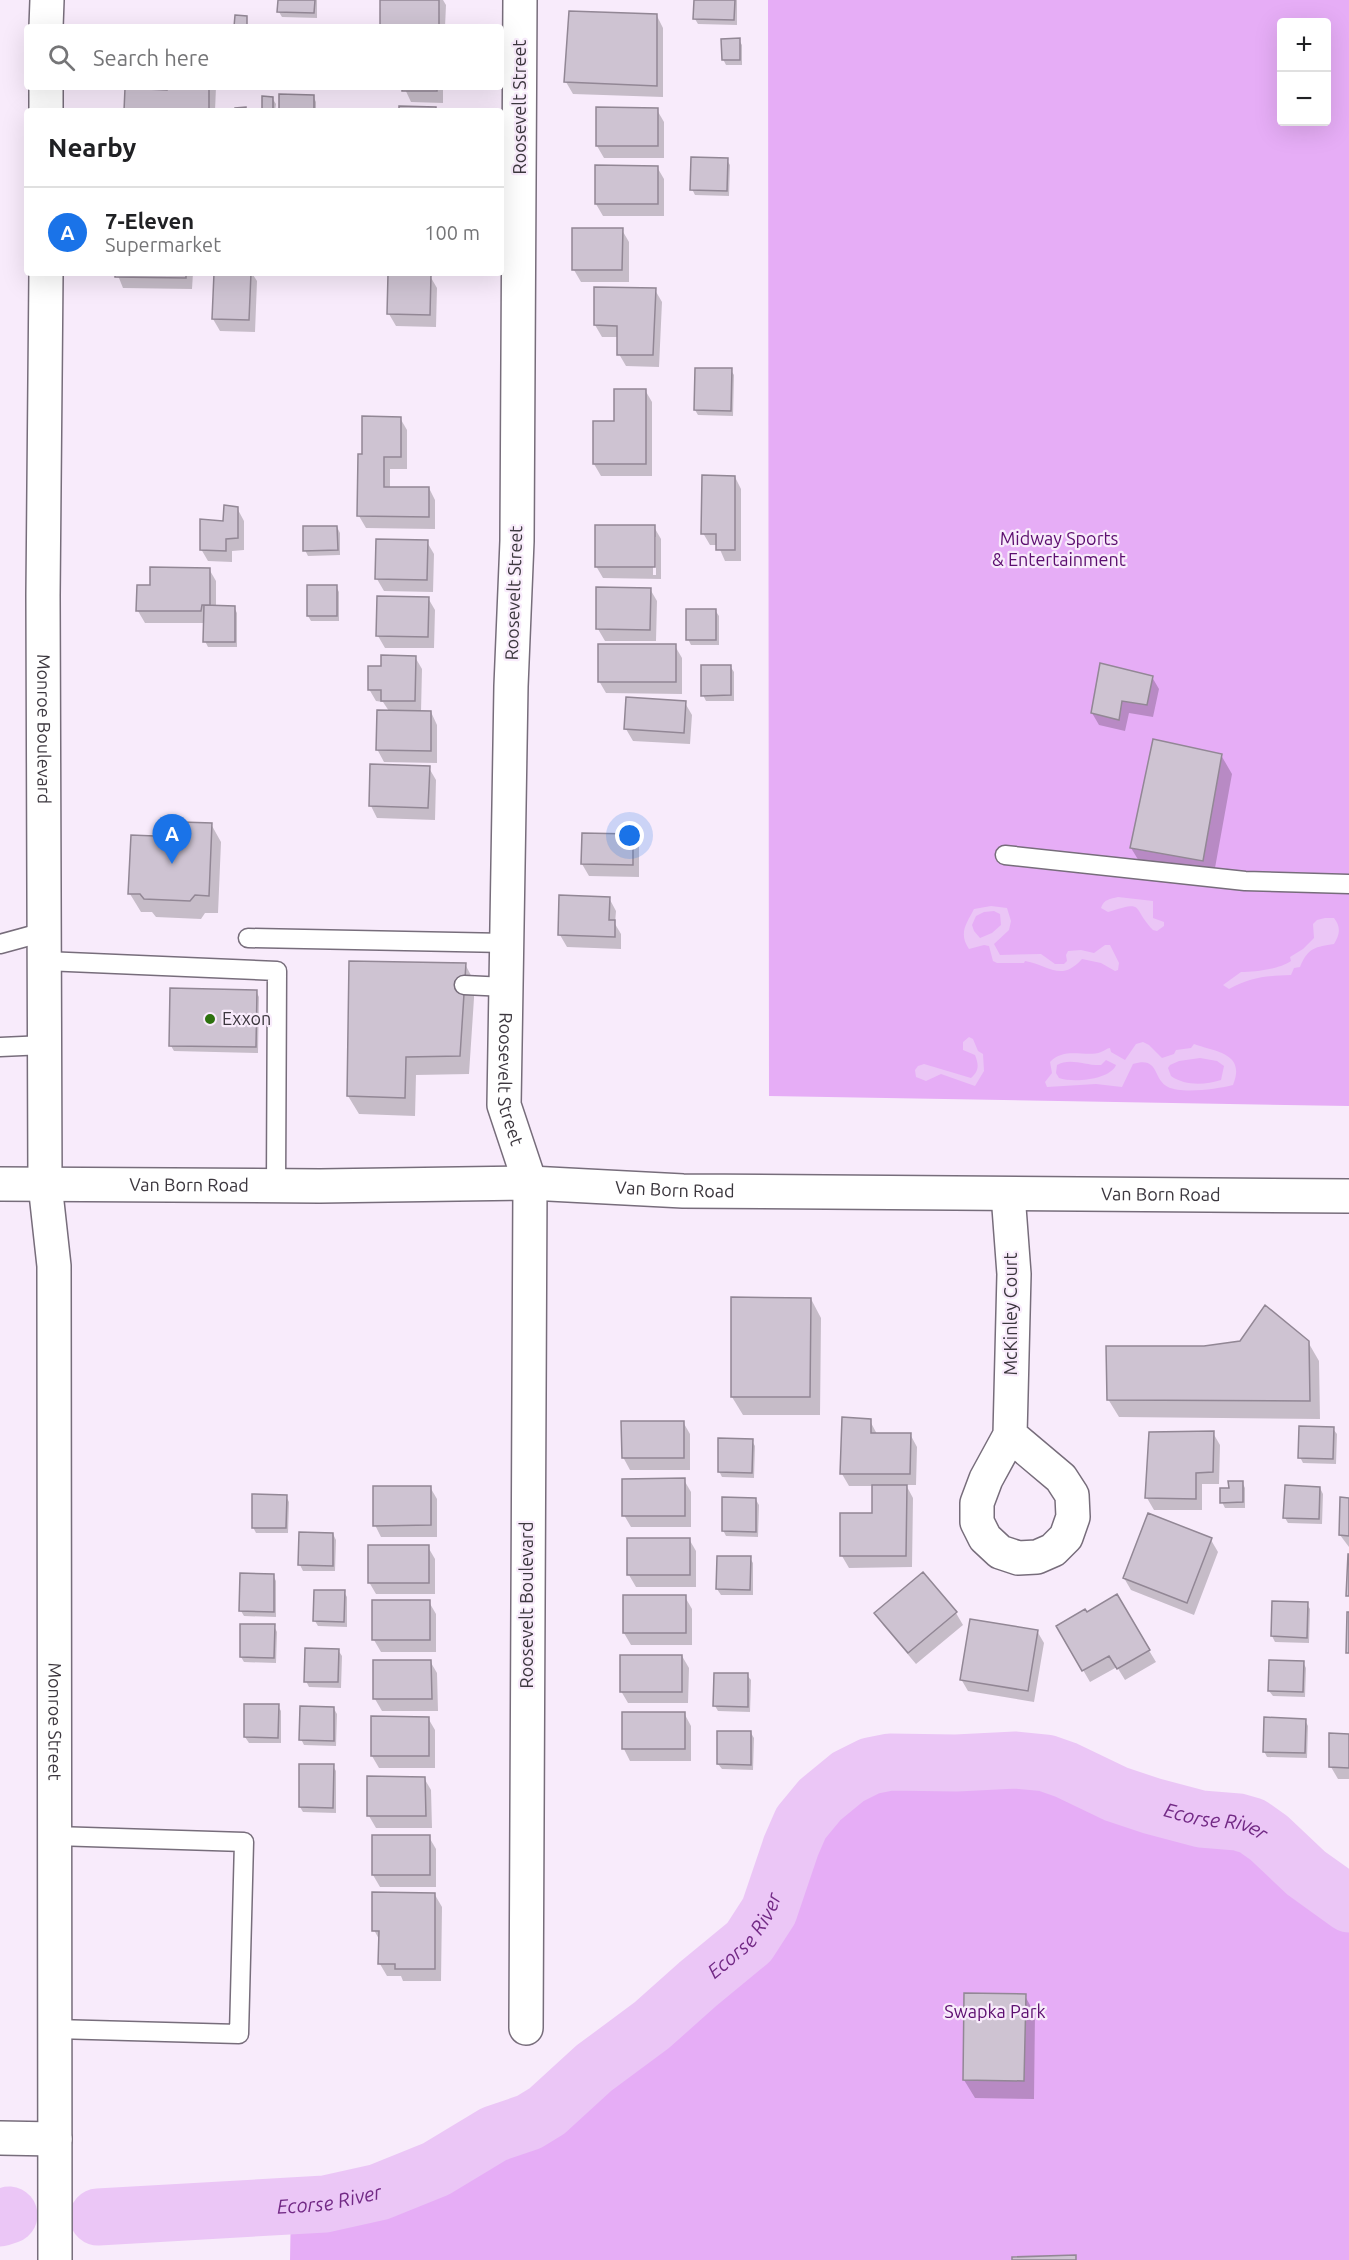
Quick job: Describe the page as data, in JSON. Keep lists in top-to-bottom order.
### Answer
{
  "streets": {
    "street": [
      "Roosevelt Street",
      "Monroe Boulevard",
      "Van Born Road",
      "McKinley Court",
      "Roosevelt Boulevard",
      "Monroe Street"
    ]
  },
  "crossings": [
    ["Roosevelt Street", "Van Born Road"],
    ["Roosevelt Street", "Roosevelt Boulevard"],
    ["Monroe Boulevard", "Van Born Road"],
    ["Monroe Boulevard", "Monroe Street"],
    ["Van Born Road", "McKinley Court"],
    ["Van Born Road", "Roosevelt Boulevard"],
    ["Van Born Road", "Monroe Street"]
  ],
  "water": ["Ecorse River"],
  "parks": ["Midway Sports & Entertainment", "Swapka Park"],
  "places": ["Exxon"],
  "page": {
    "map_buttons": ["+", "−"],
    "search": "Search here",
    "heading": "Nearby",
    "list": [
      {
        "mark": "A",
        "name": "7-Eleven",
        "note": "Supermarket",
        "value": "100 m"
      }
    ],
    "pins": "A"
  }
}
